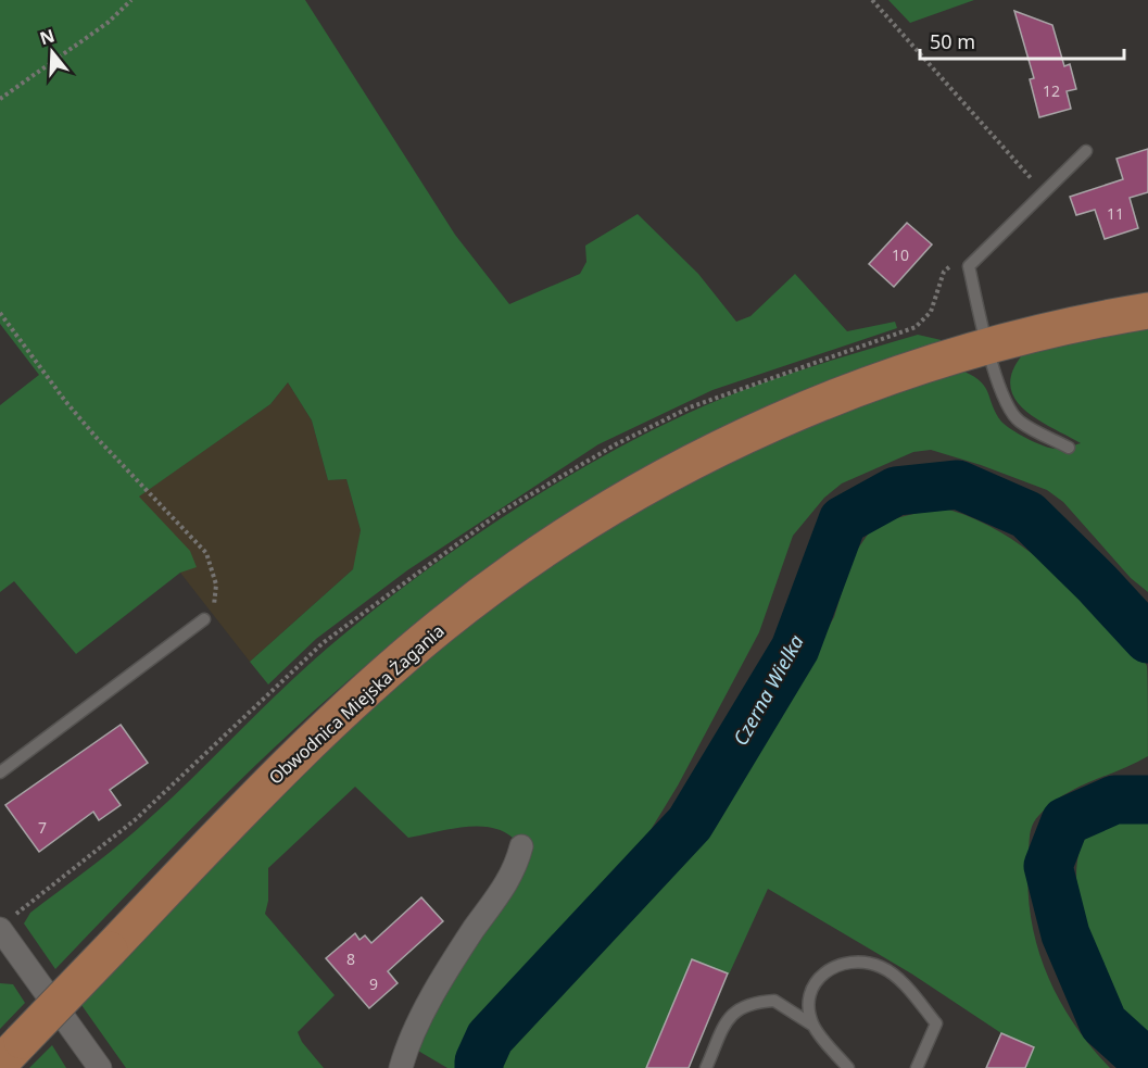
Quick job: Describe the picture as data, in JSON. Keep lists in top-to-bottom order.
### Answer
{
  "streets": {
    "main road": ["Obwodnica Miejska Żagania"]
  },
  "water": ["Czerna Wielka"],
  "house_numbers": [
    "12",
    "11",
    "10",
    "7",
    "8",
    "9"
  ],
  "scale_bar": "50 m",
  "north": "top"
}
